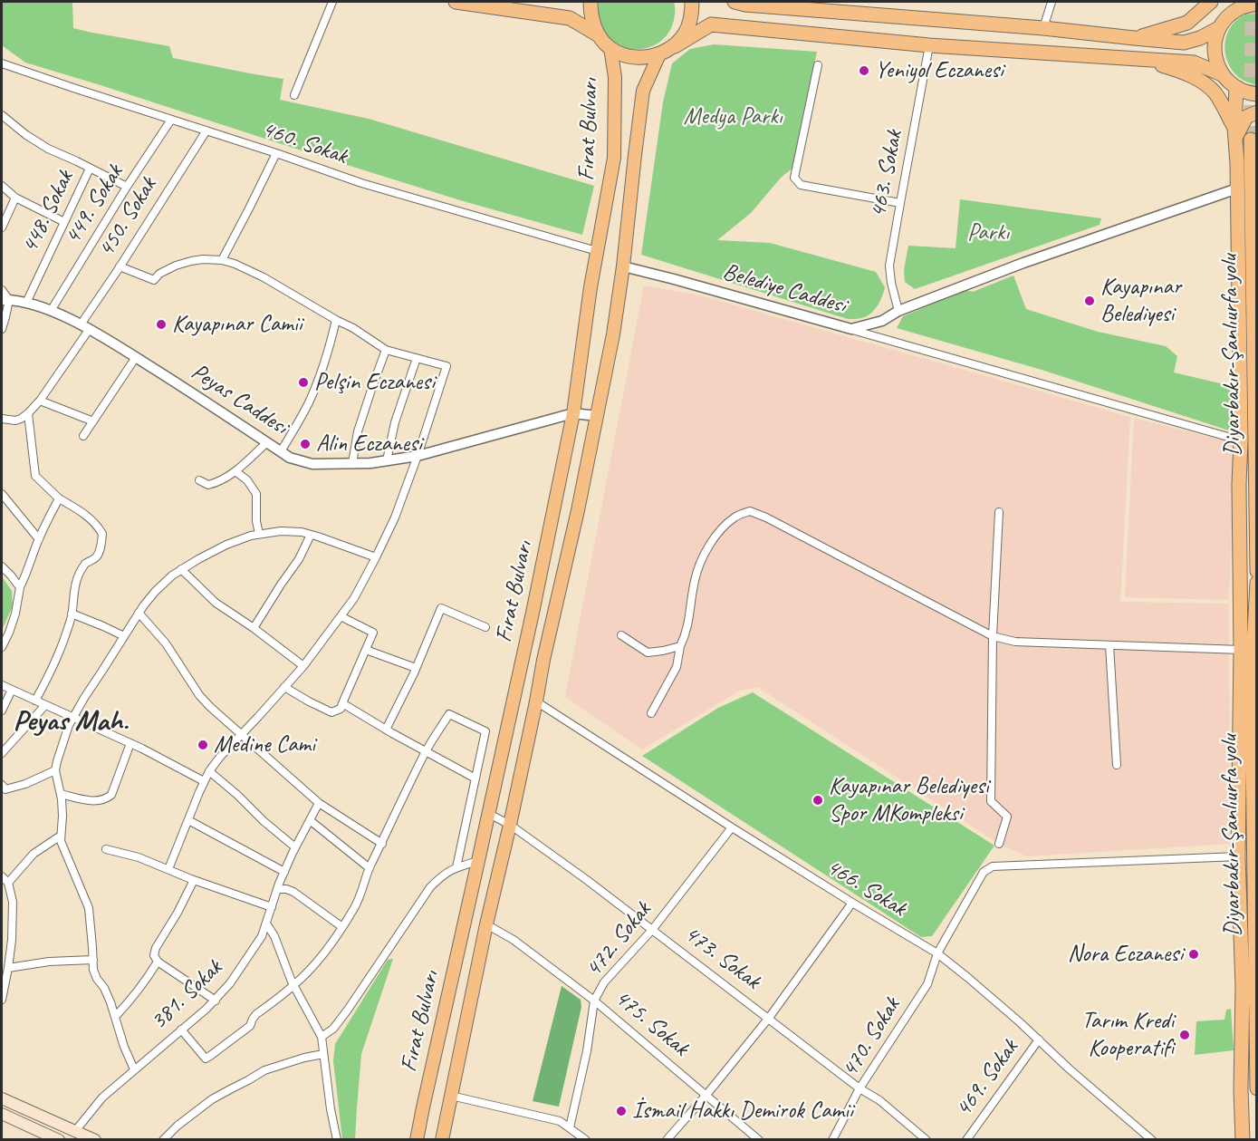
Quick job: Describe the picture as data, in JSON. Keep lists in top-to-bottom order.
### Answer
{
  "streets": {
    "highway": ["Diyarbakır-Şanlıurfa yolu"],
    "main road": ["Fırat Bulvarı"],
    "street": [
      "460. Sokak",
      "463. Sokak",
      "449. Sokak",
      "448. Sokak",
      "450. Sokak",
      "Belediye Caddesi",
      "Peyas Caddesi",
      "466. Sokak",
      "472. Sokak",
      "473. Sokak",
      "381. Sokak",
      "475. Sokak",
      "470. Sokak",
      "469. Sokak"
    ]
  },
  "crossings": [
    ["Fırat Bulvarı", "460. Sokak"],
    ["Fırat Bulvarı", "Belediye Caddesi"],
    ["Fırat Bulvarı", "Peyas Caddesi"],
    ["Fırat Bulvarı", "466. Sokak"],
    ["Fırat Bulvarı", "473. Sokak"],
    ["Fırat Bulvarı", "475. Sokak"],
    ["460. Sokak", "449. Sokak"],
    ["460. Sokak", "450. Sokak"],
    ["463. Sokak", "Belediye Caddesi"],
    ["449. Sokak", "Peyas Caddesi"],
    ["448. Sokak", "Peyas Caddesi"],
    ["450. Sokak", "Peyas Caddesi"],
    ["466. Sokak", "472. Sokak"],
    ["466. Sokak", "470. Sokak"],
    ["466. Sokak", "469. Sokak"],
    ["472. Sokak", "473. Sokak"],
    ["472. Sokak", "475. Sokak"],
    ["473. Sokak", "470. Sokak"]
  ],
  "districts": ["Peyas Mah."],
  "parks": ["Medya Parkı", "Parkı"],
  "places": [
    "Yeniyol Eczanesi",
    "Kayapınar Belediyesi",
    "Kayapınar Camii",
    "Pelşin Eczanesi",
    "Alin Eczanesi",
    "Medine Cami",
    "Kayapınar Belediyesi Spor MKompleksi",
    "Nora Eczanesi",
    "Tarım Kredi Kooperatifi",
    "İsmail Hakkı Demirok Camii"
  ]
}
